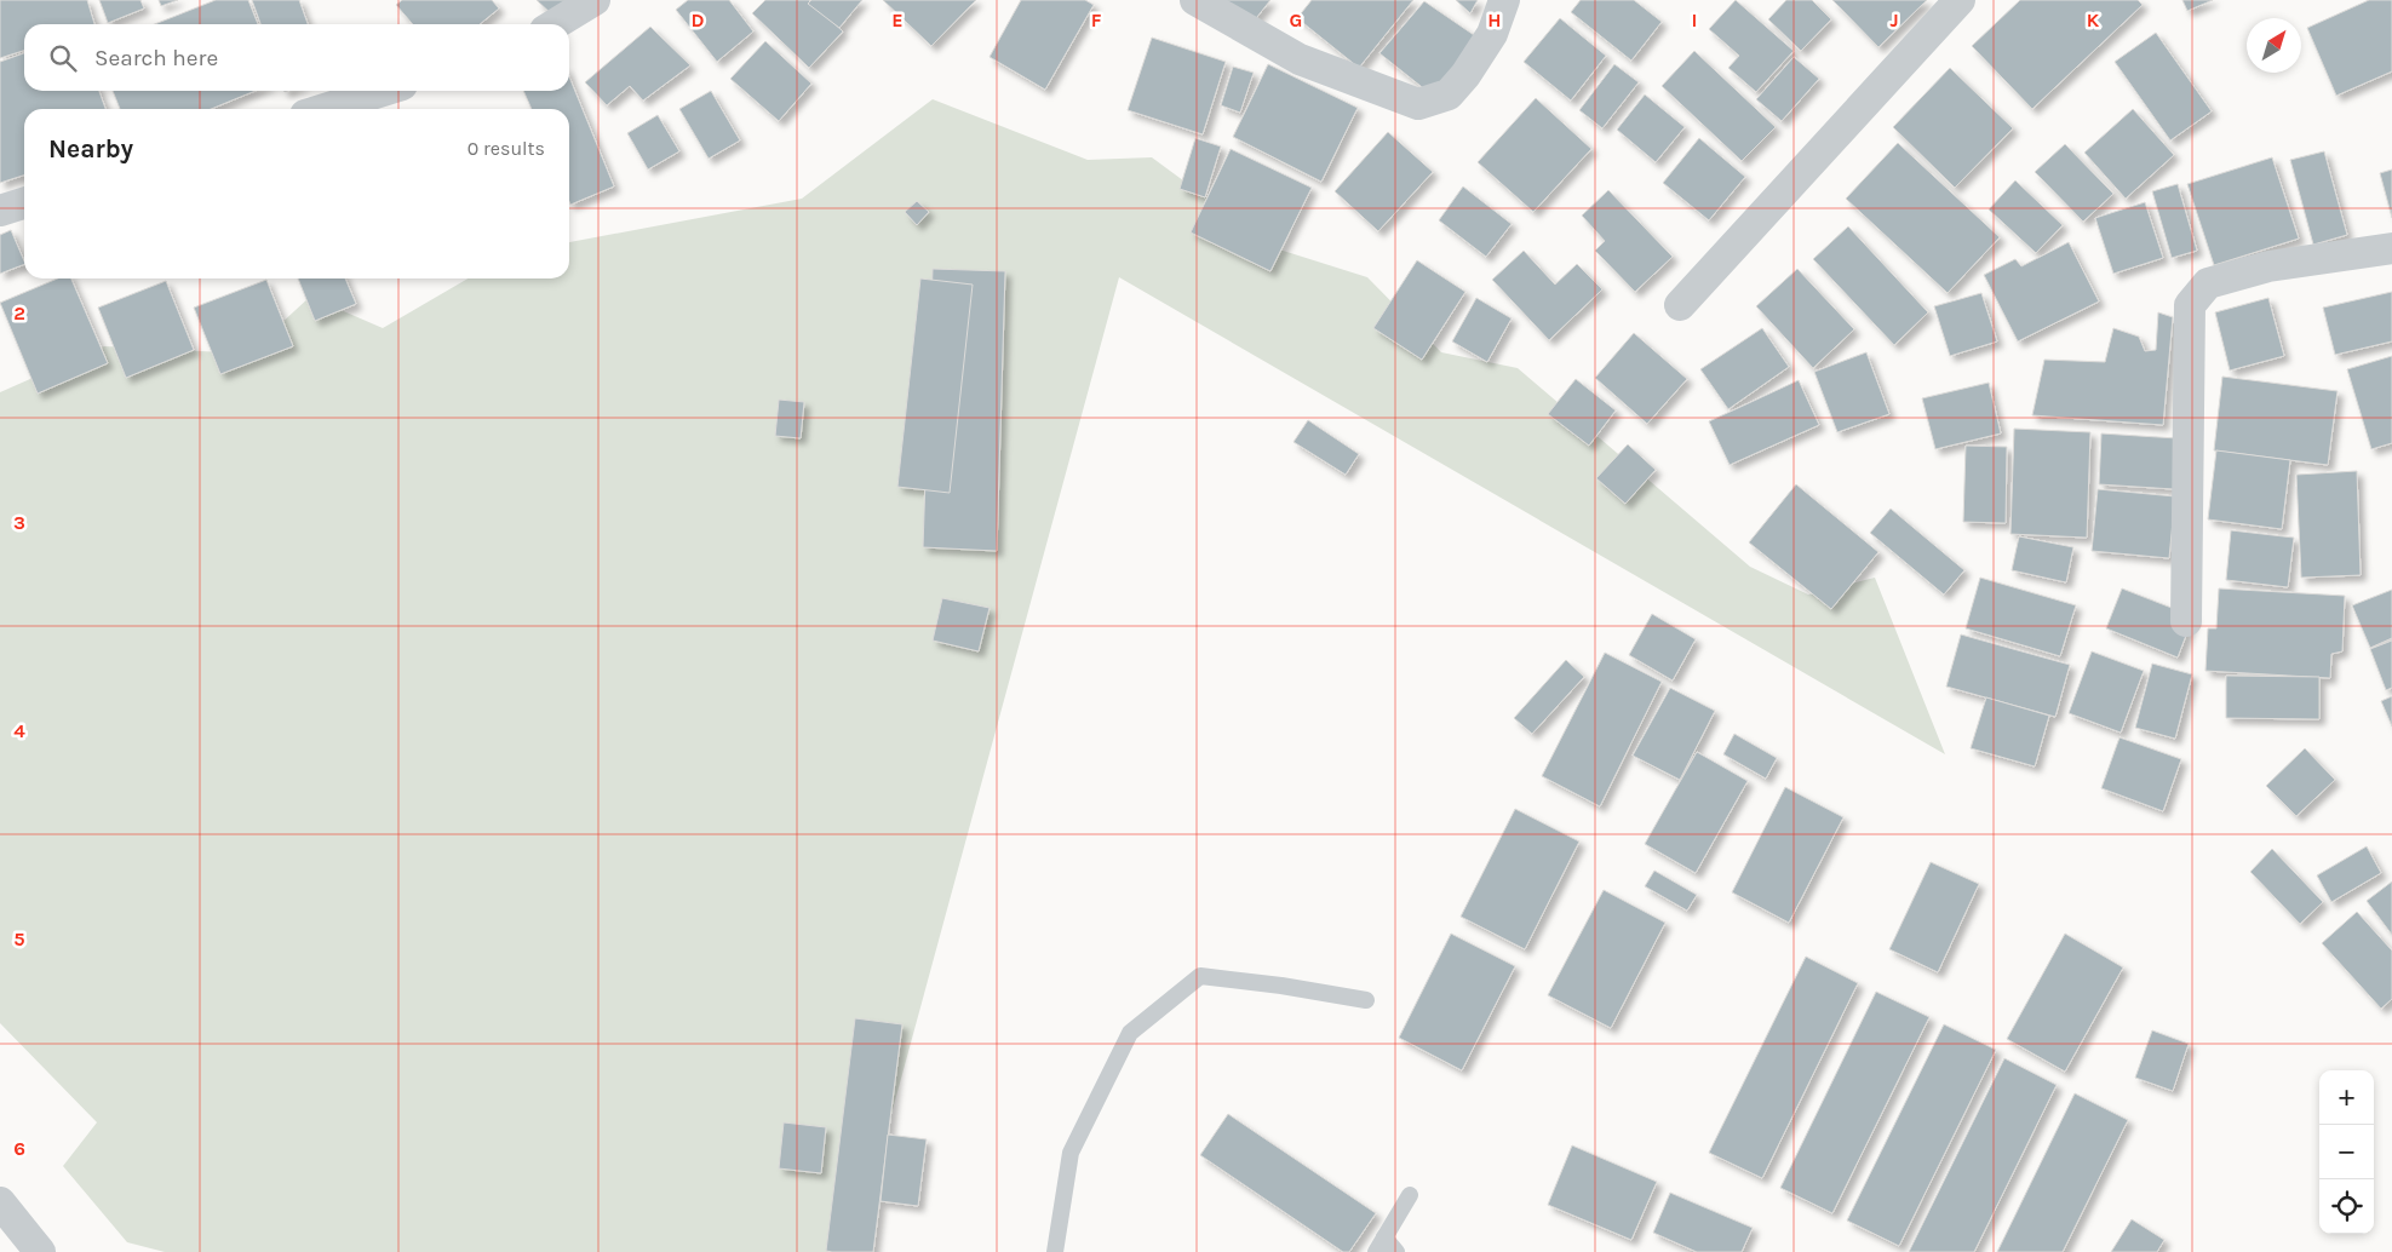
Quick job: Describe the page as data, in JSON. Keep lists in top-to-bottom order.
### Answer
{
  "north": "top right",
  "page": {
    "search": "Search here",
    "heading": ["Nearby", "0 results"],
    "map_buttons": ["+", "−"]
  },
  "grid": {
    "columns": [
      "D",
      "E",
      "F",
      "G",
      "H",
      "I",
      "J",
      "K"
    ],
    "rows": [
      "2",
      "3",
      "4",
      "5",
      "6"
    ]
  }
}
